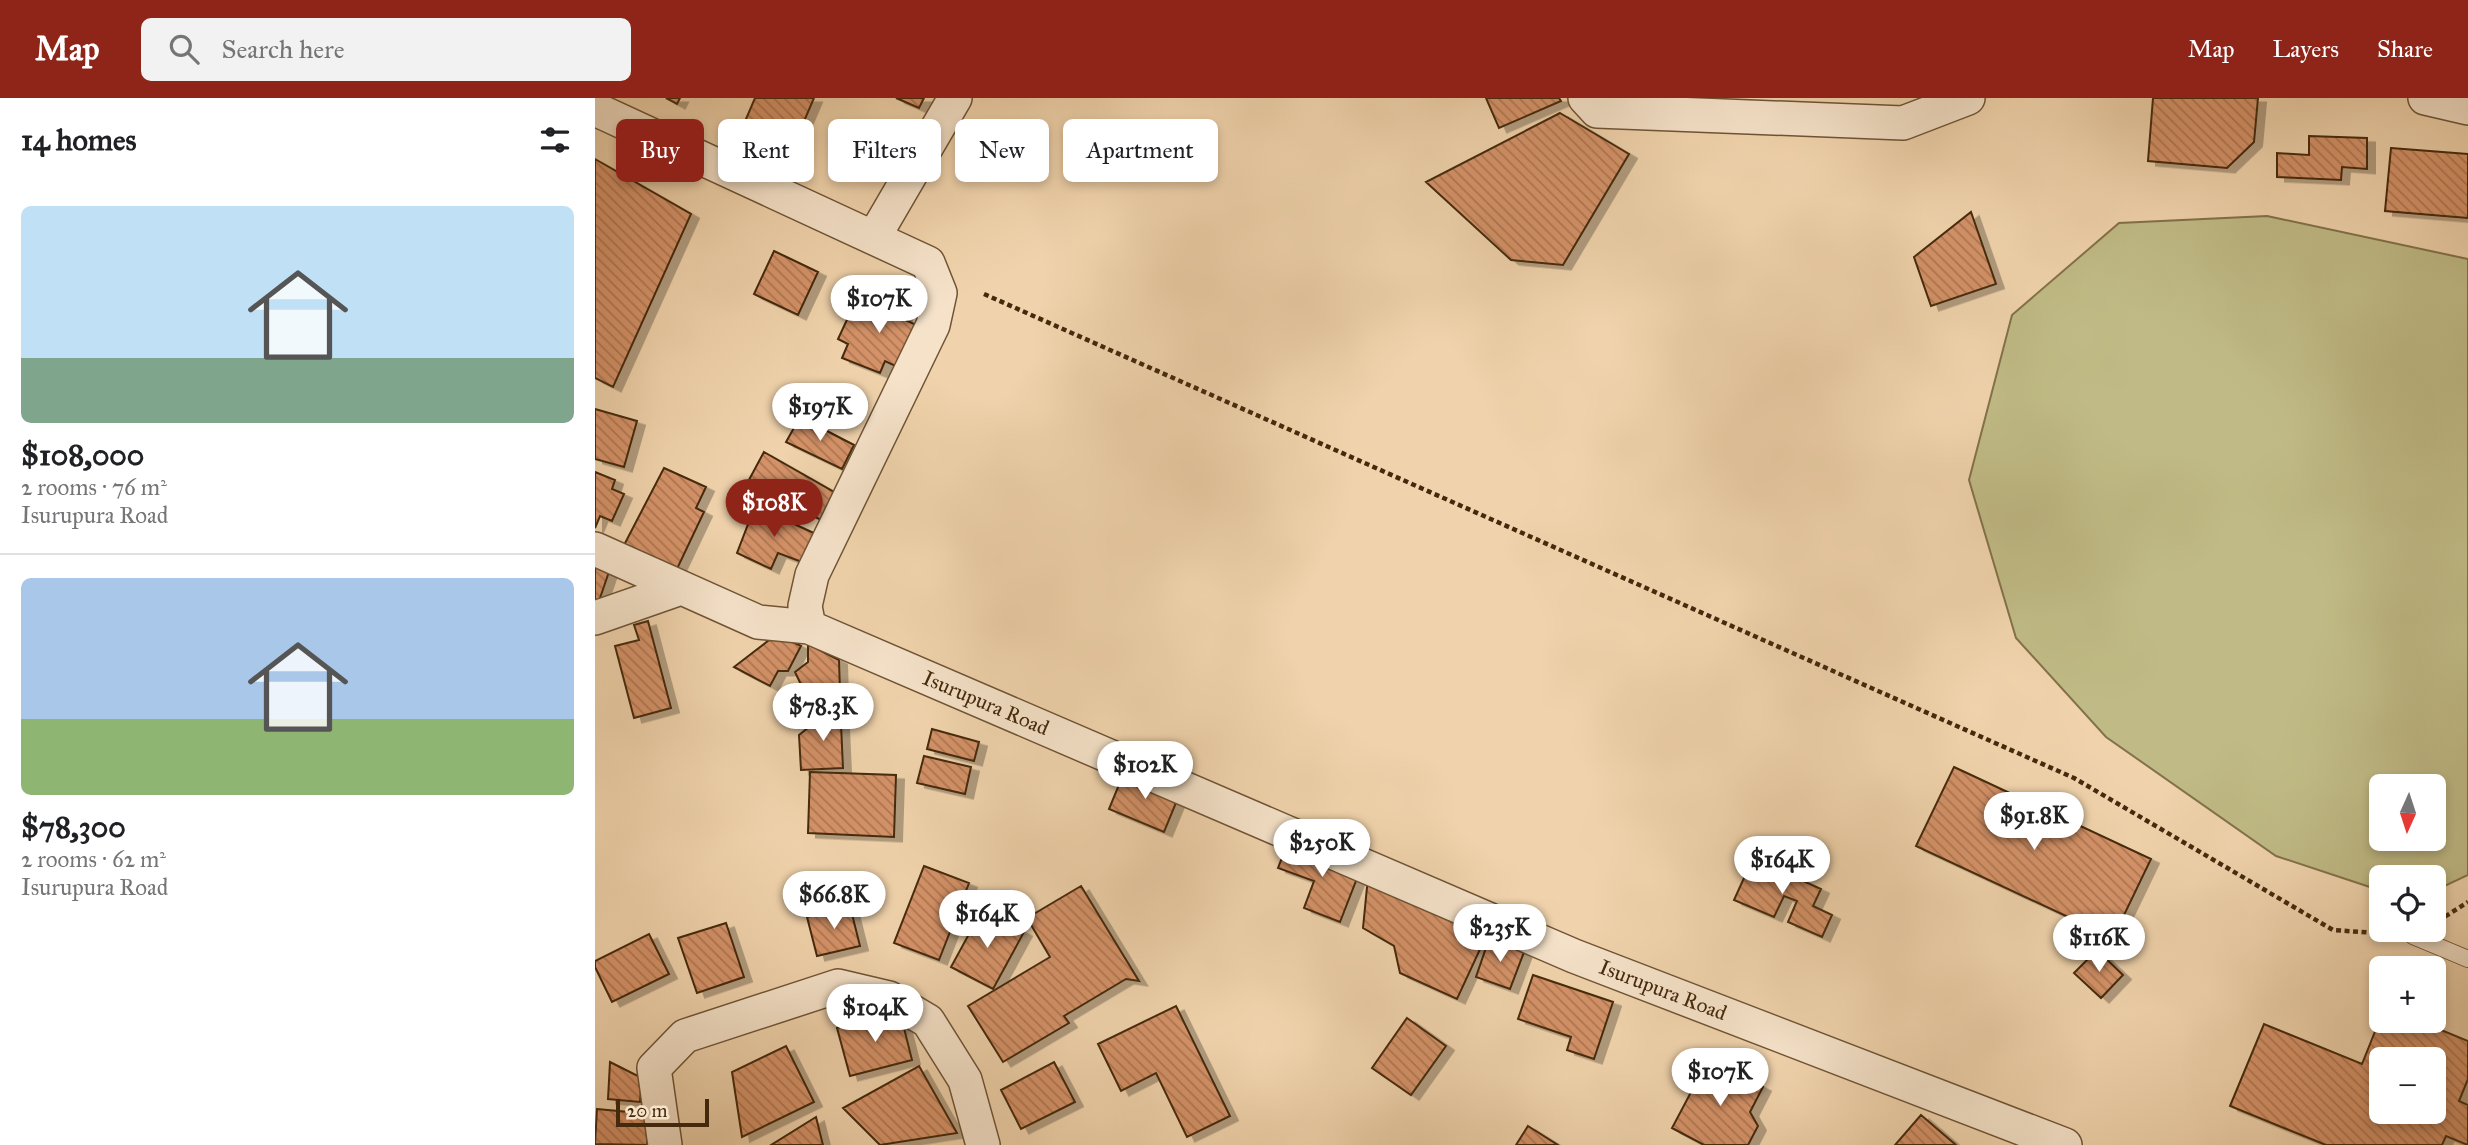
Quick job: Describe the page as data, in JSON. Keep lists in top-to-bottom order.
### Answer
{
  "streets": {
    "street": ["Isurupura Road"]
  },
  "scale_bar": "20 m",
  "north": "bottom",
  "page": {
    "header": "Map",
    "search": "Search here",
    "nav": ["Map", "Layers", "Share"],
    "heading": "14 homes",
    "chip": [
      "Buy",
      "Rent",
      "Filters",
      "New",
      "Apartment"
    ],
    "list": [
      {
        "name": "$108,000",
        "note": "2 rooms · 76 m² · Isurupura Road"
      },
      {
        "name": "$78,300",
        "note": "2 rooms · 62 m² · Isurupura Road"
      }
    ],
    "price": [
      "$107K",
      "$197K",
      "$108K",
      "$78.3K",
      "$102K",
      "$91.8K",
      "$250K",
      "$164K",
      "$66.8K",
      "$164K",
      "$235K",
      "$116K",
      "$104K",
      "$107K"
    ],
    "map_buttons": ["+", "−"],
    "scale": "20 m"
  }
}
